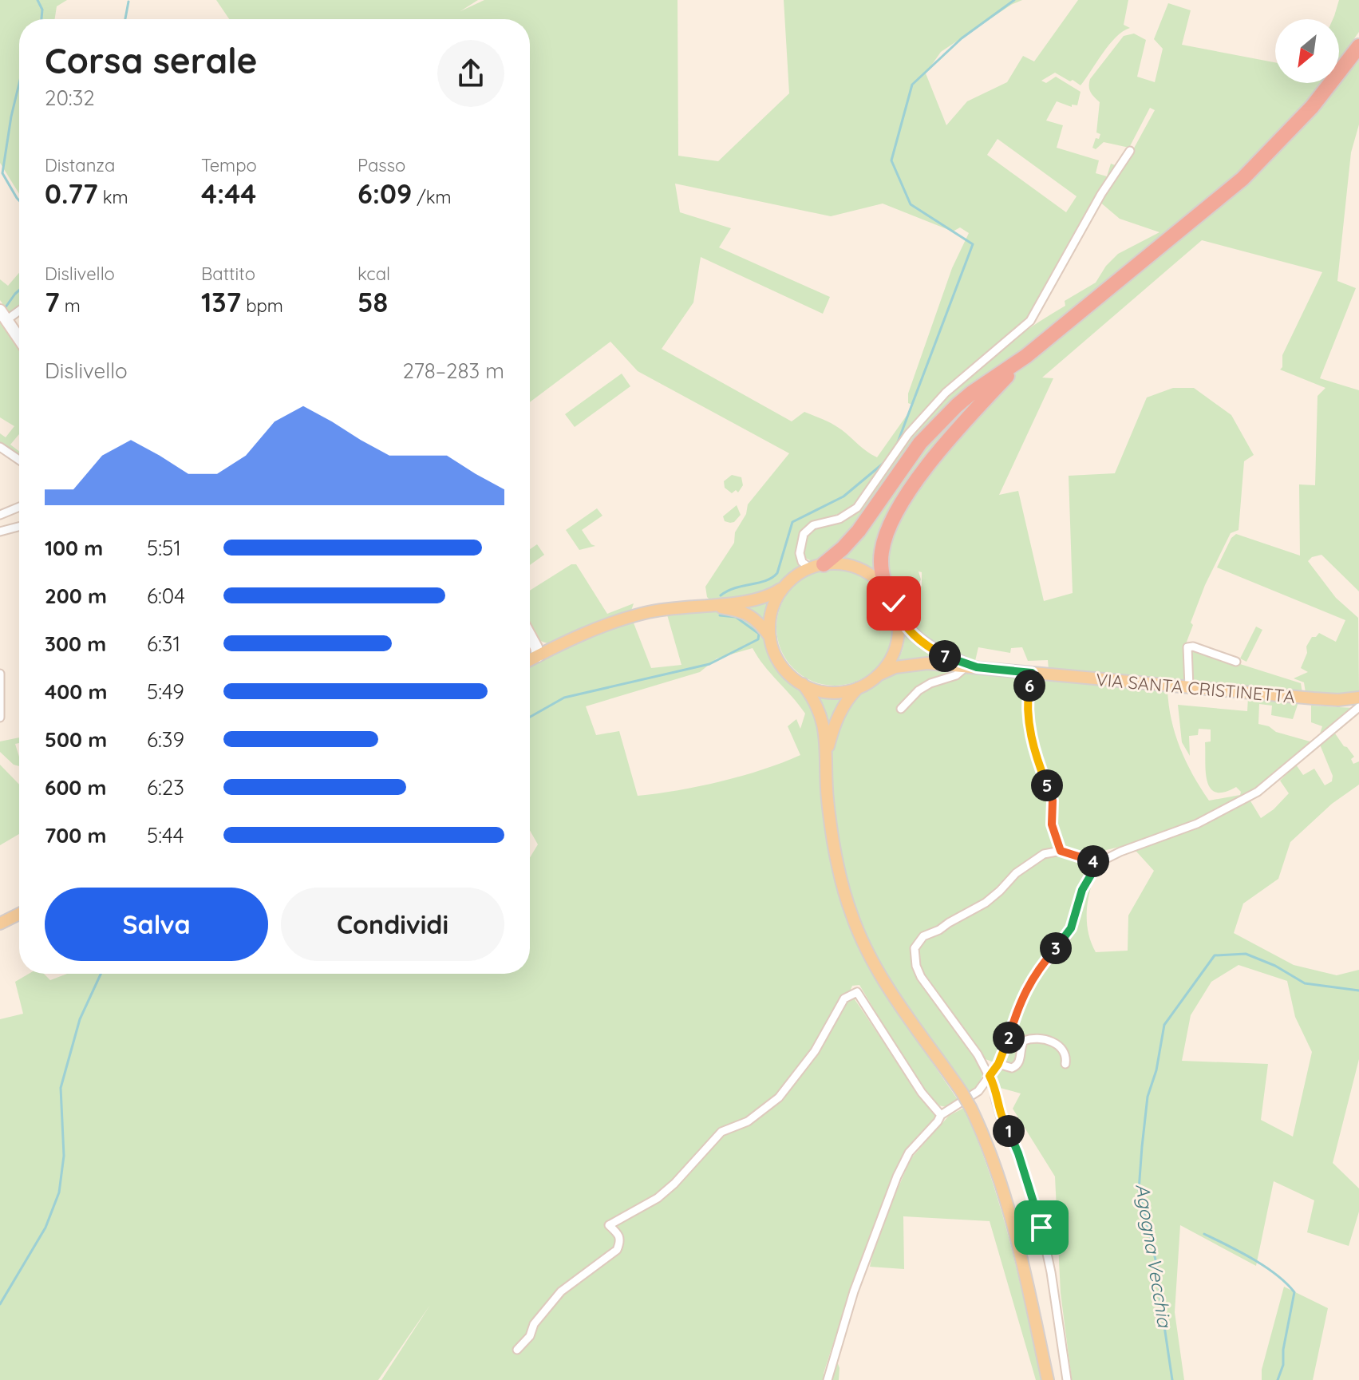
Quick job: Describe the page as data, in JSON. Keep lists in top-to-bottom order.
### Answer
{
  "streets": {
    "main road": ["VIA SANTA CRISTINETTA"]
  },
  "water": ["Agogna Vecchia"],
  "north": "bottom left",
  "page": {
    "heading": ["Corsa serale", "20:32"],
    "stats": [
      ["Distanza", "0.77 km"],
      ["Tempo", "4:44"],
      ["Passo", "6:09 /km"],
      ["Dislivello", "7 m"],
      ["Battito", "137 bpm"],
      ["kcal", "58"]
    ],
    "chart": ["Dislivello", "278–283 m"],
    "list": [
      {
        "name": "100 m",
        "note": "5:51"
      },
      {
        "name": "200 m",
        "note": "6:04"
      },
      {
        "name": "300 m",
        "note": "6:31"
      },
      {
        "name": "400 m",
        "note": "5:49"
      },
      {
        "name": "500 m",
        "note": "6:39"
      },
      {
        "name": "600 m",
        "note": "6:23"
      },
      {
        "name": "700 m",
        "note": "5:44"
      }
    ],
    "pins": [
      "7",
      "6",
      "5",
      "4",
      "3",
      "2",
      "1"
    ],
    "buttons": ["Salva", "Condividi"]
  }
}
